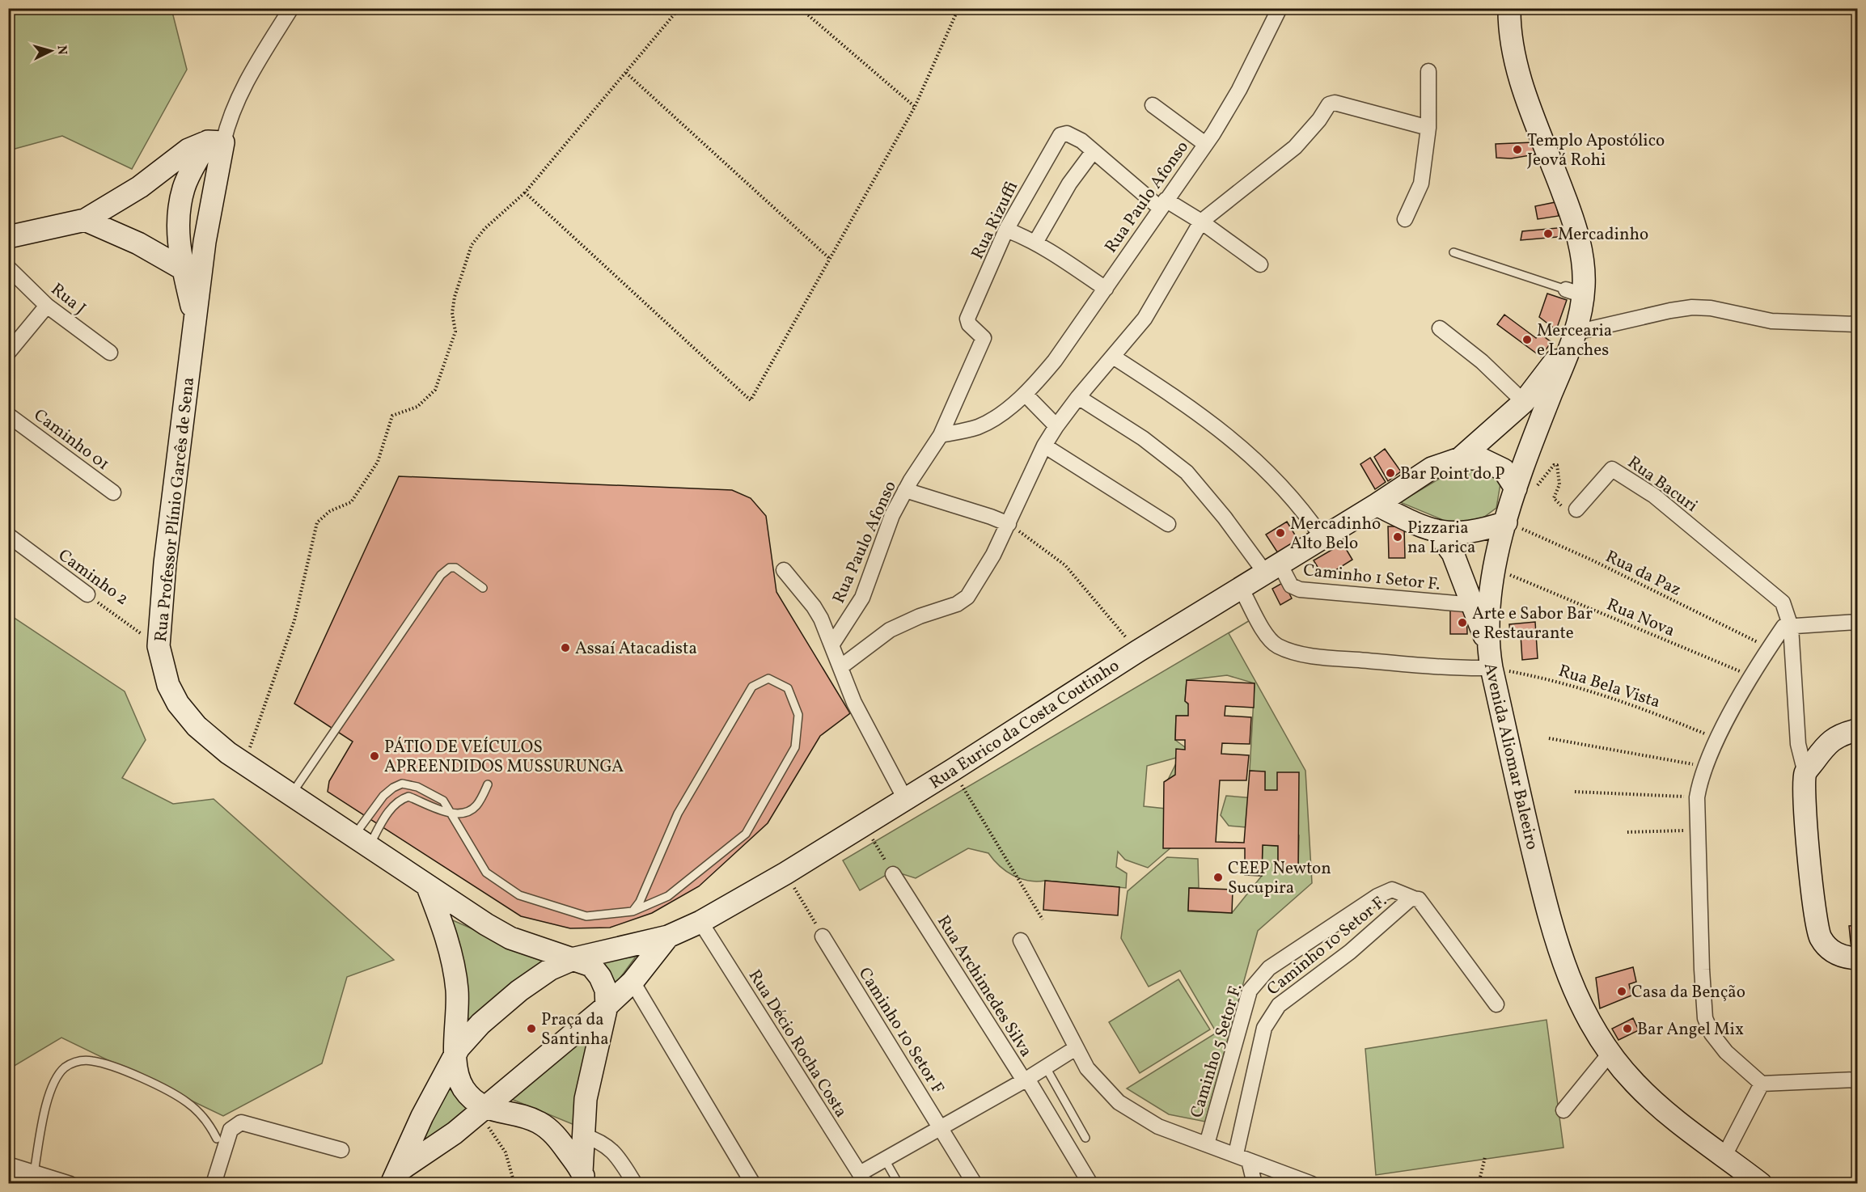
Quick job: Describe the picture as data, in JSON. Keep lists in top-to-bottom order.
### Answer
{
  "streets": {
    "main road": ["Rua Professor Plínio Garcês de Sena", "Rua Eurico da Costa Coutinho", "Avenida Aliomar Baleeiro"],
    "street": [
      "Rua Paulo Afonso",
      "Rua Rizuffi",
      "Rua J",
      "Caminho 01",
      "Rua Bacuri",
      "Caminho 2",
      "Caminho 1 Setor F.",
      "Caminho 10 Setor F.",
      "Rua Archimedes Silva",
      "Caminho 10 Setor F",
      "Rua Décio Rocha Costa",
      "Caminho 5 Setor F."
    ],
    "path": ["Rua da Paz", "Rua Nova", "Rua Bela Vista"]
  },
  "crossings": [
    ["Rua Paulo Afonso", "Rua Rizuffi"],
    ["Rua Professor Plínio Garcês de Sena", "Caminho 2"],
    ["Rua Professor Plínio Garcês de Sena", "Rua Eurico da Costa Coutinho"],
    ["Rua da Paz", "Avenida Aliomar Baleeiro"],
    ["Caminho 1 Setor F.", "Rua Eurico da Costa Coutinho"],
    ["Rua Nova", "Avenida Aliomar Baleeiro"],
    ["Rua Bela Vista", "Avenida Aliomar Baleeiro"],
    ["Rua Eurico da Costa Coutinho", "Avenida Aliomar Baleeiro"],
    ["Rua Eurico da Costa Coutinho", "Rua Décio Rocha Costa"],
    ["Caminho 10 Setor F.", "Caminho 5 Setor F."],
    ["Rua Archimedes Silva", "Caminho 10 Setor F"],
    ["Rua Archimedes Silva", "Rua Décio Rocha Costa"]
  ],
  "places": [
    "Templo Apostólico Jeová Rohi",
    "Mercadinho",
    "Mercearia e Lanches",
    "Bar Point do P",
    "Mercadinho Alto Belo",
    "Pizzaria na Larica",
    "Arte e Sabor Bar e Restaurante",
    "Assaí Atacadista",
    "PÁTIO DE VEÍCULOS APREENDIDOS MUSSURUNGA",
    "CEEP Newton Sucupira",
    "Casa da Benção",
    "Praça da Santinha",
    "Bar Angel Mix"
  ],
  "north": "right"
}
